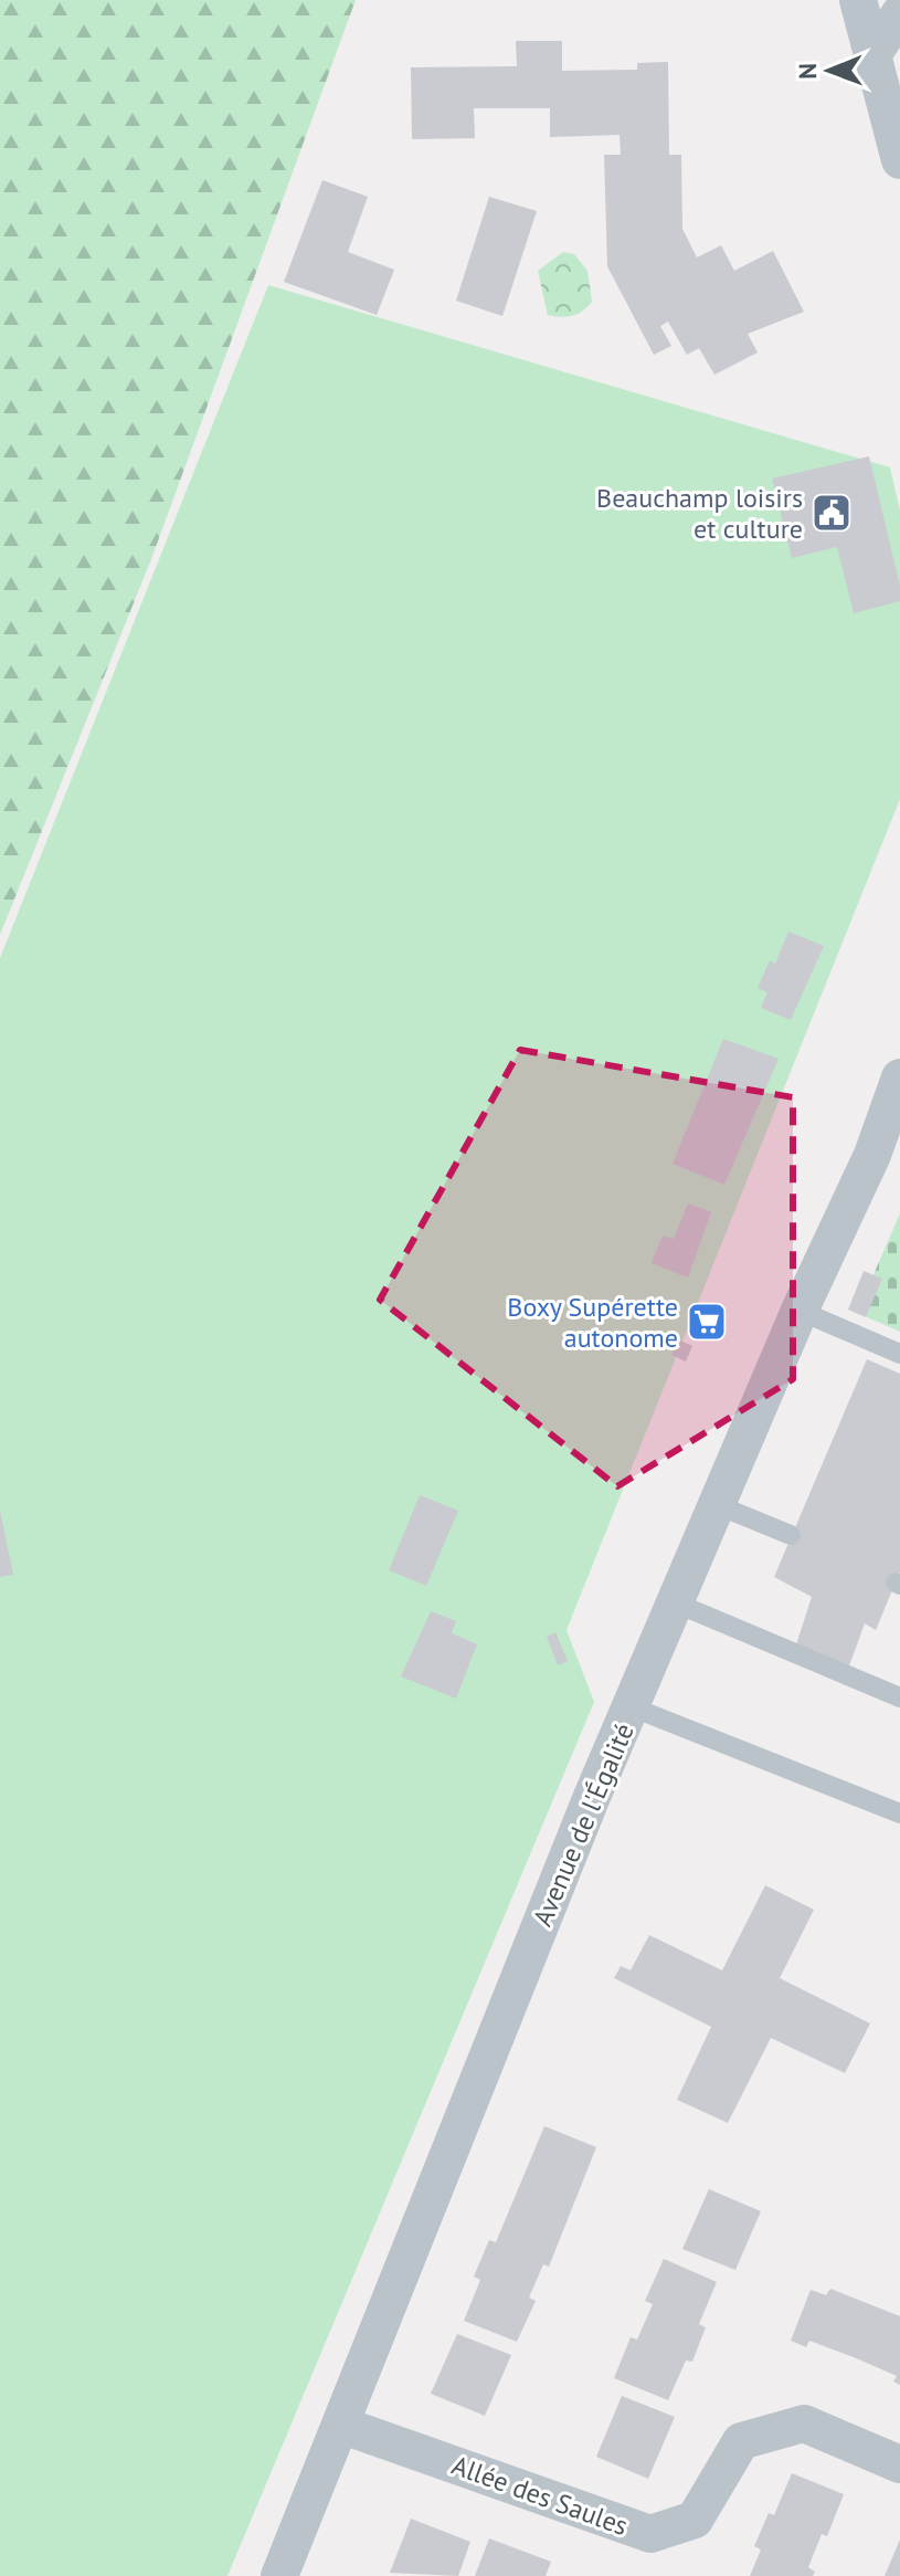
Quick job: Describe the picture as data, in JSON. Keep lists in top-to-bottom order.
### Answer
{
  "streets": {
    "street": ["Avenue de l'Égalité", "Allée des Saules"]
  },
  "crossings": [
    ["Avenue de l'Égalité", "Allée des Saules"]
  ],
  "places": {
    "public building": ["Beauchamp loisirs et culture"],
    "supermarket": ["Boxy Supérette autonome"]
  },
  "north": "left"
}
